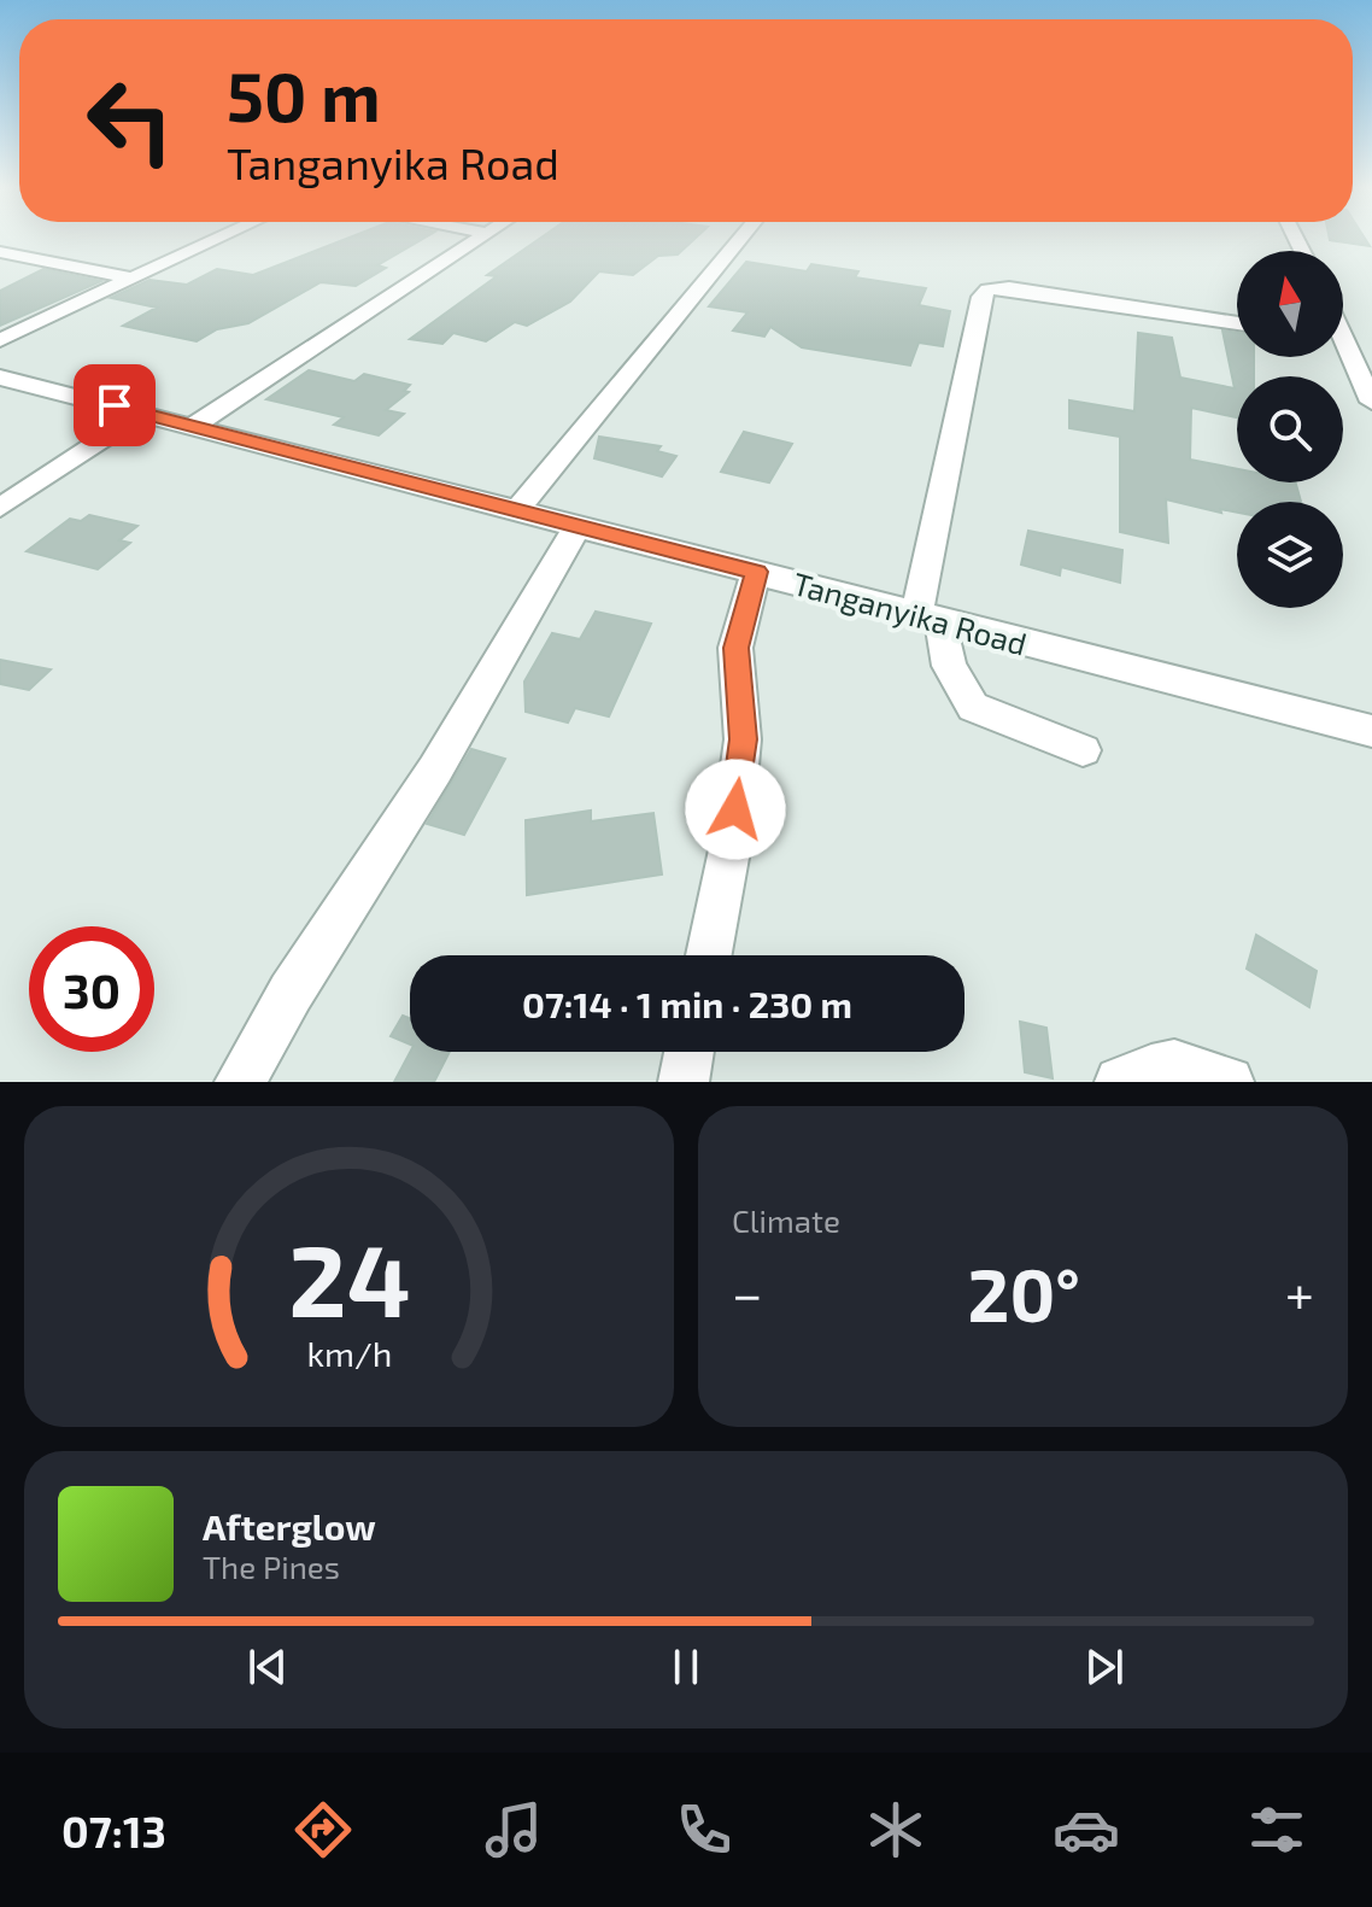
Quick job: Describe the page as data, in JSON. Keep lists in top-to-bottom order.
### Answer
{
  "streets": {
    "street": ["Tanganyika Road"]
  },
  "north": "top",
  "page": {
    "turn": ["50 m", "Tanganyika Road"],
    "limit": "30",
    "trip": "07:14 · 1 min · 230 m",
    "tile": "Climate",
    "heat": ["−", "20°", "+"],
    "song": ["Afterglow", "The Pines"],
    "tabs": "07:13",
    "gauge": ["24", "km/h"]
  }
}
